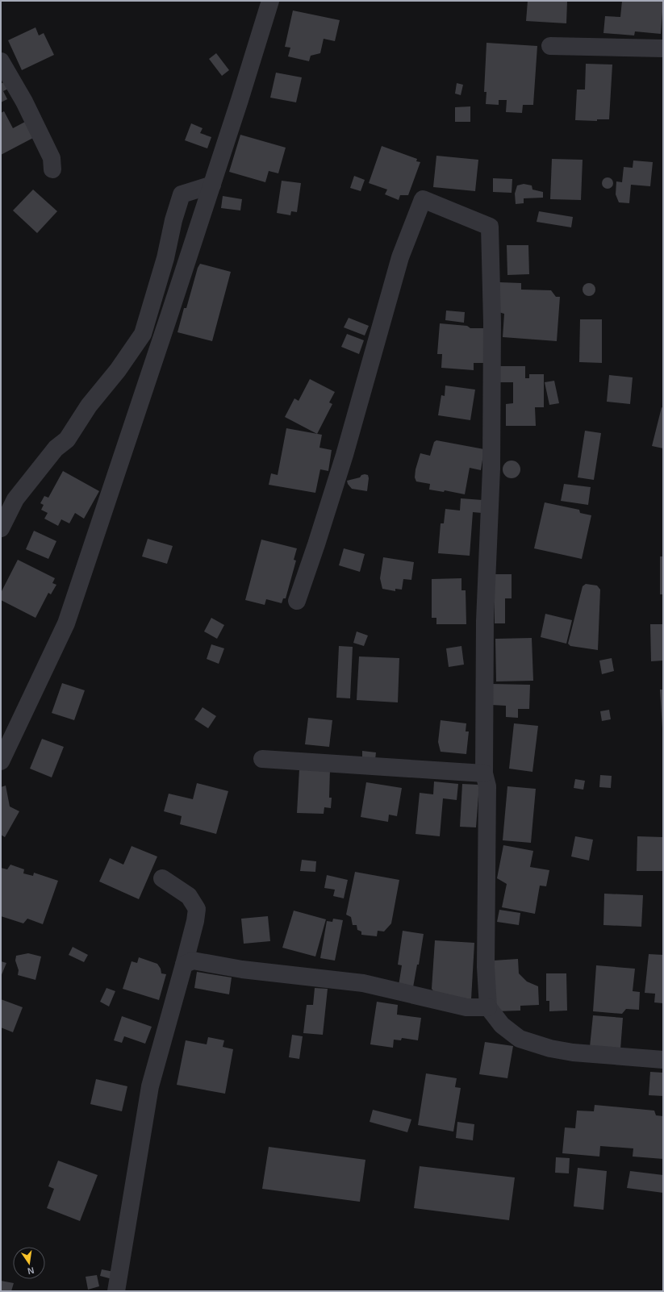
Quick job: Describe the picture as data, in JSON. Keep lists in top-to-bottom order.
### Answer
{
  "north": "bottom"
}
